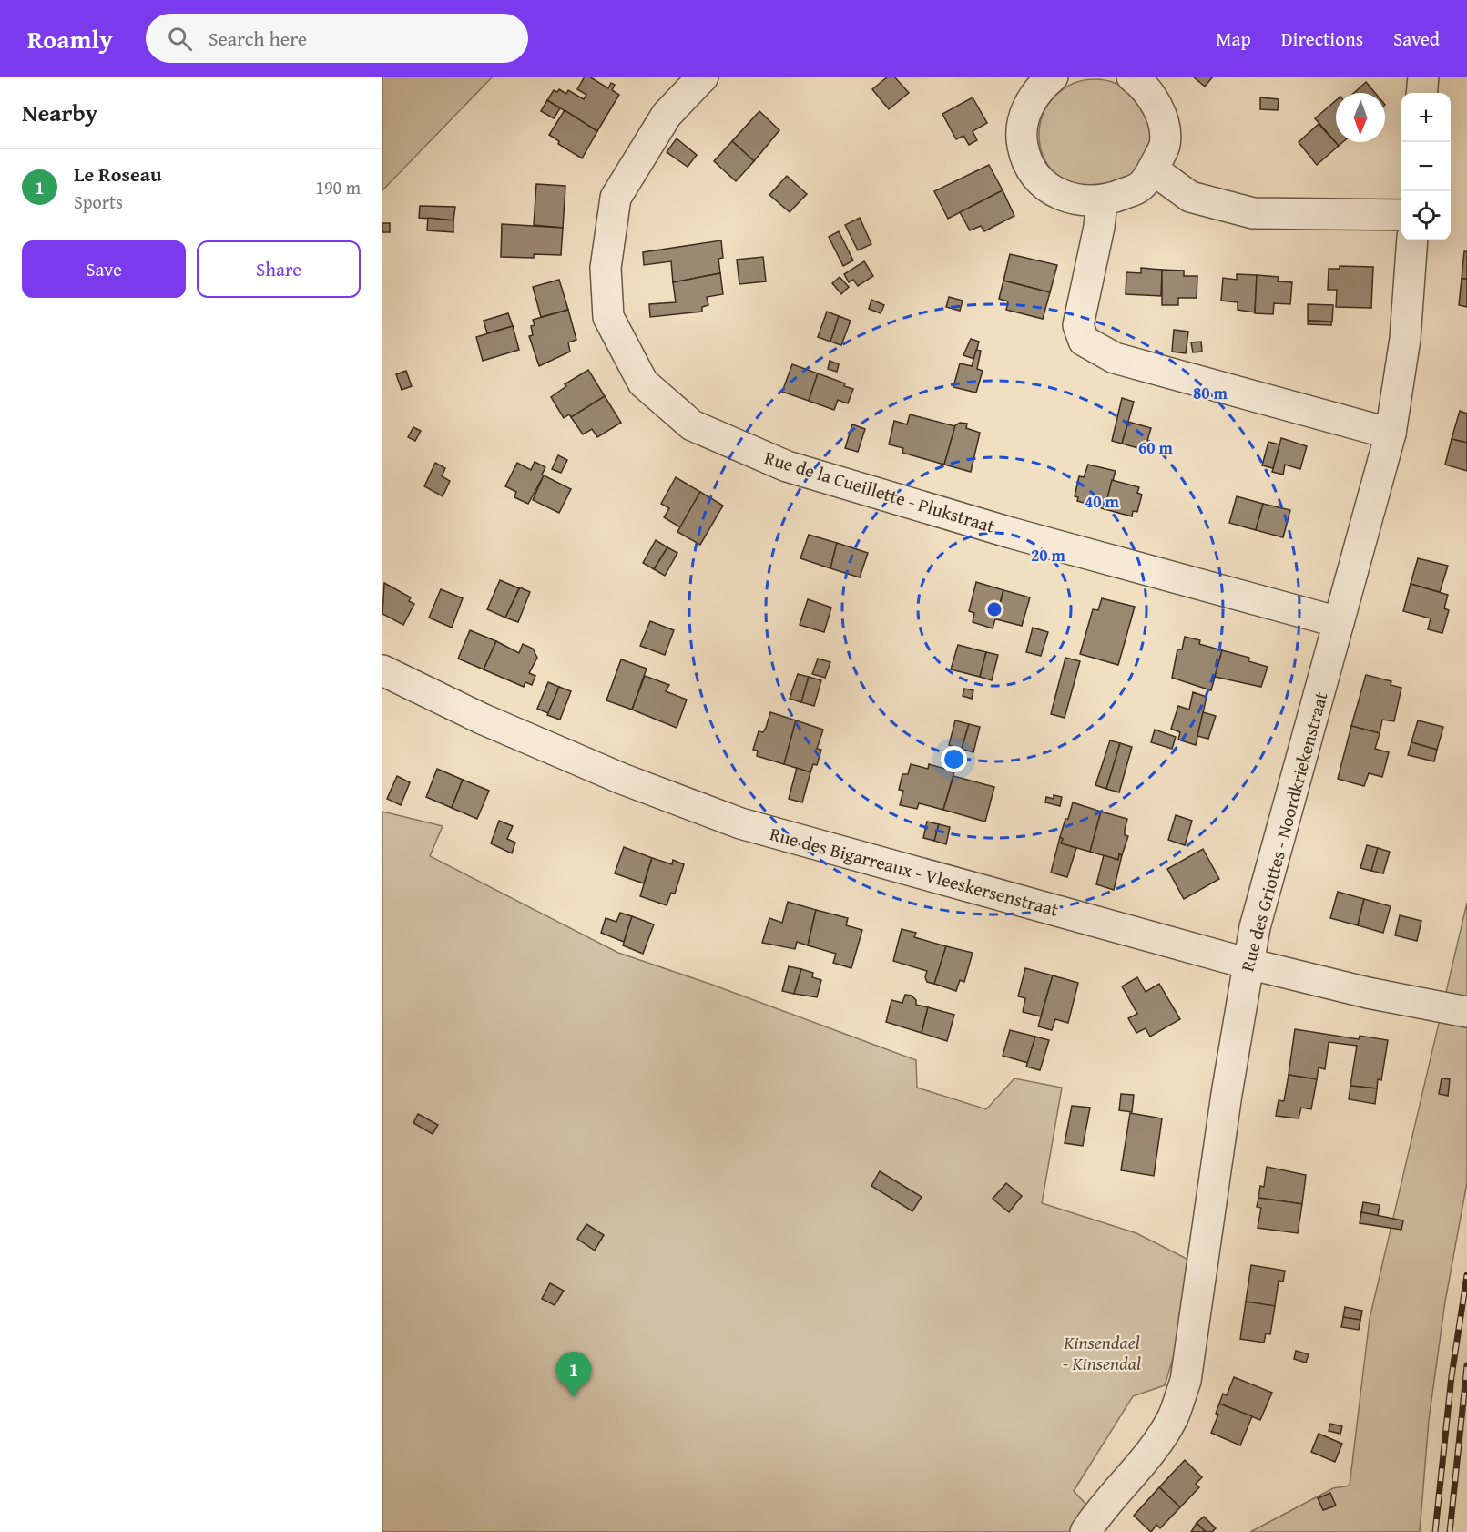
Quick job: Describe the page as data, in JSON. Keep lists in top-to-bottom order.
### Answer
{
  "streets": {
    "street": ["Rue de la Cueillette - Plukstraat", "Rue des Griottes - Noordkriekenstraat", "Rue des Bigarreaux - Vleeskersenstraat"]
  },
  "crossings": [
    ["Rue de la Cueillette - Plukstraat", "Rue des Griottes - Noordkriekenstraat"],
    ["Rue des Griottes - Noordkriekenstraat", "Rue des Bigarreaux - Vleeskersenstraat"]
  ],
  "parks": ["Kinsendael - Kinsendal"],
  "north": "bottom",
  "page": {
    "header": "Roamly",
    "search": "Search here",
    "nav": ["Map", "Directions", "Saved"],
    "heading": "Nearby",
    "map_buttons": ["+", "−"],
    "list": [
      {
        "mark": "1",
        "name": "Le Roseau",
        "note": "Sports",
        "value": "190 m"
      }
    ],
    "buttons": ["Save", "Share"],
    "pins": "1"
  },
  "rings": [
    "80 m",
    "60 m",
    "40 m",
    "20 m"
  ]
}
